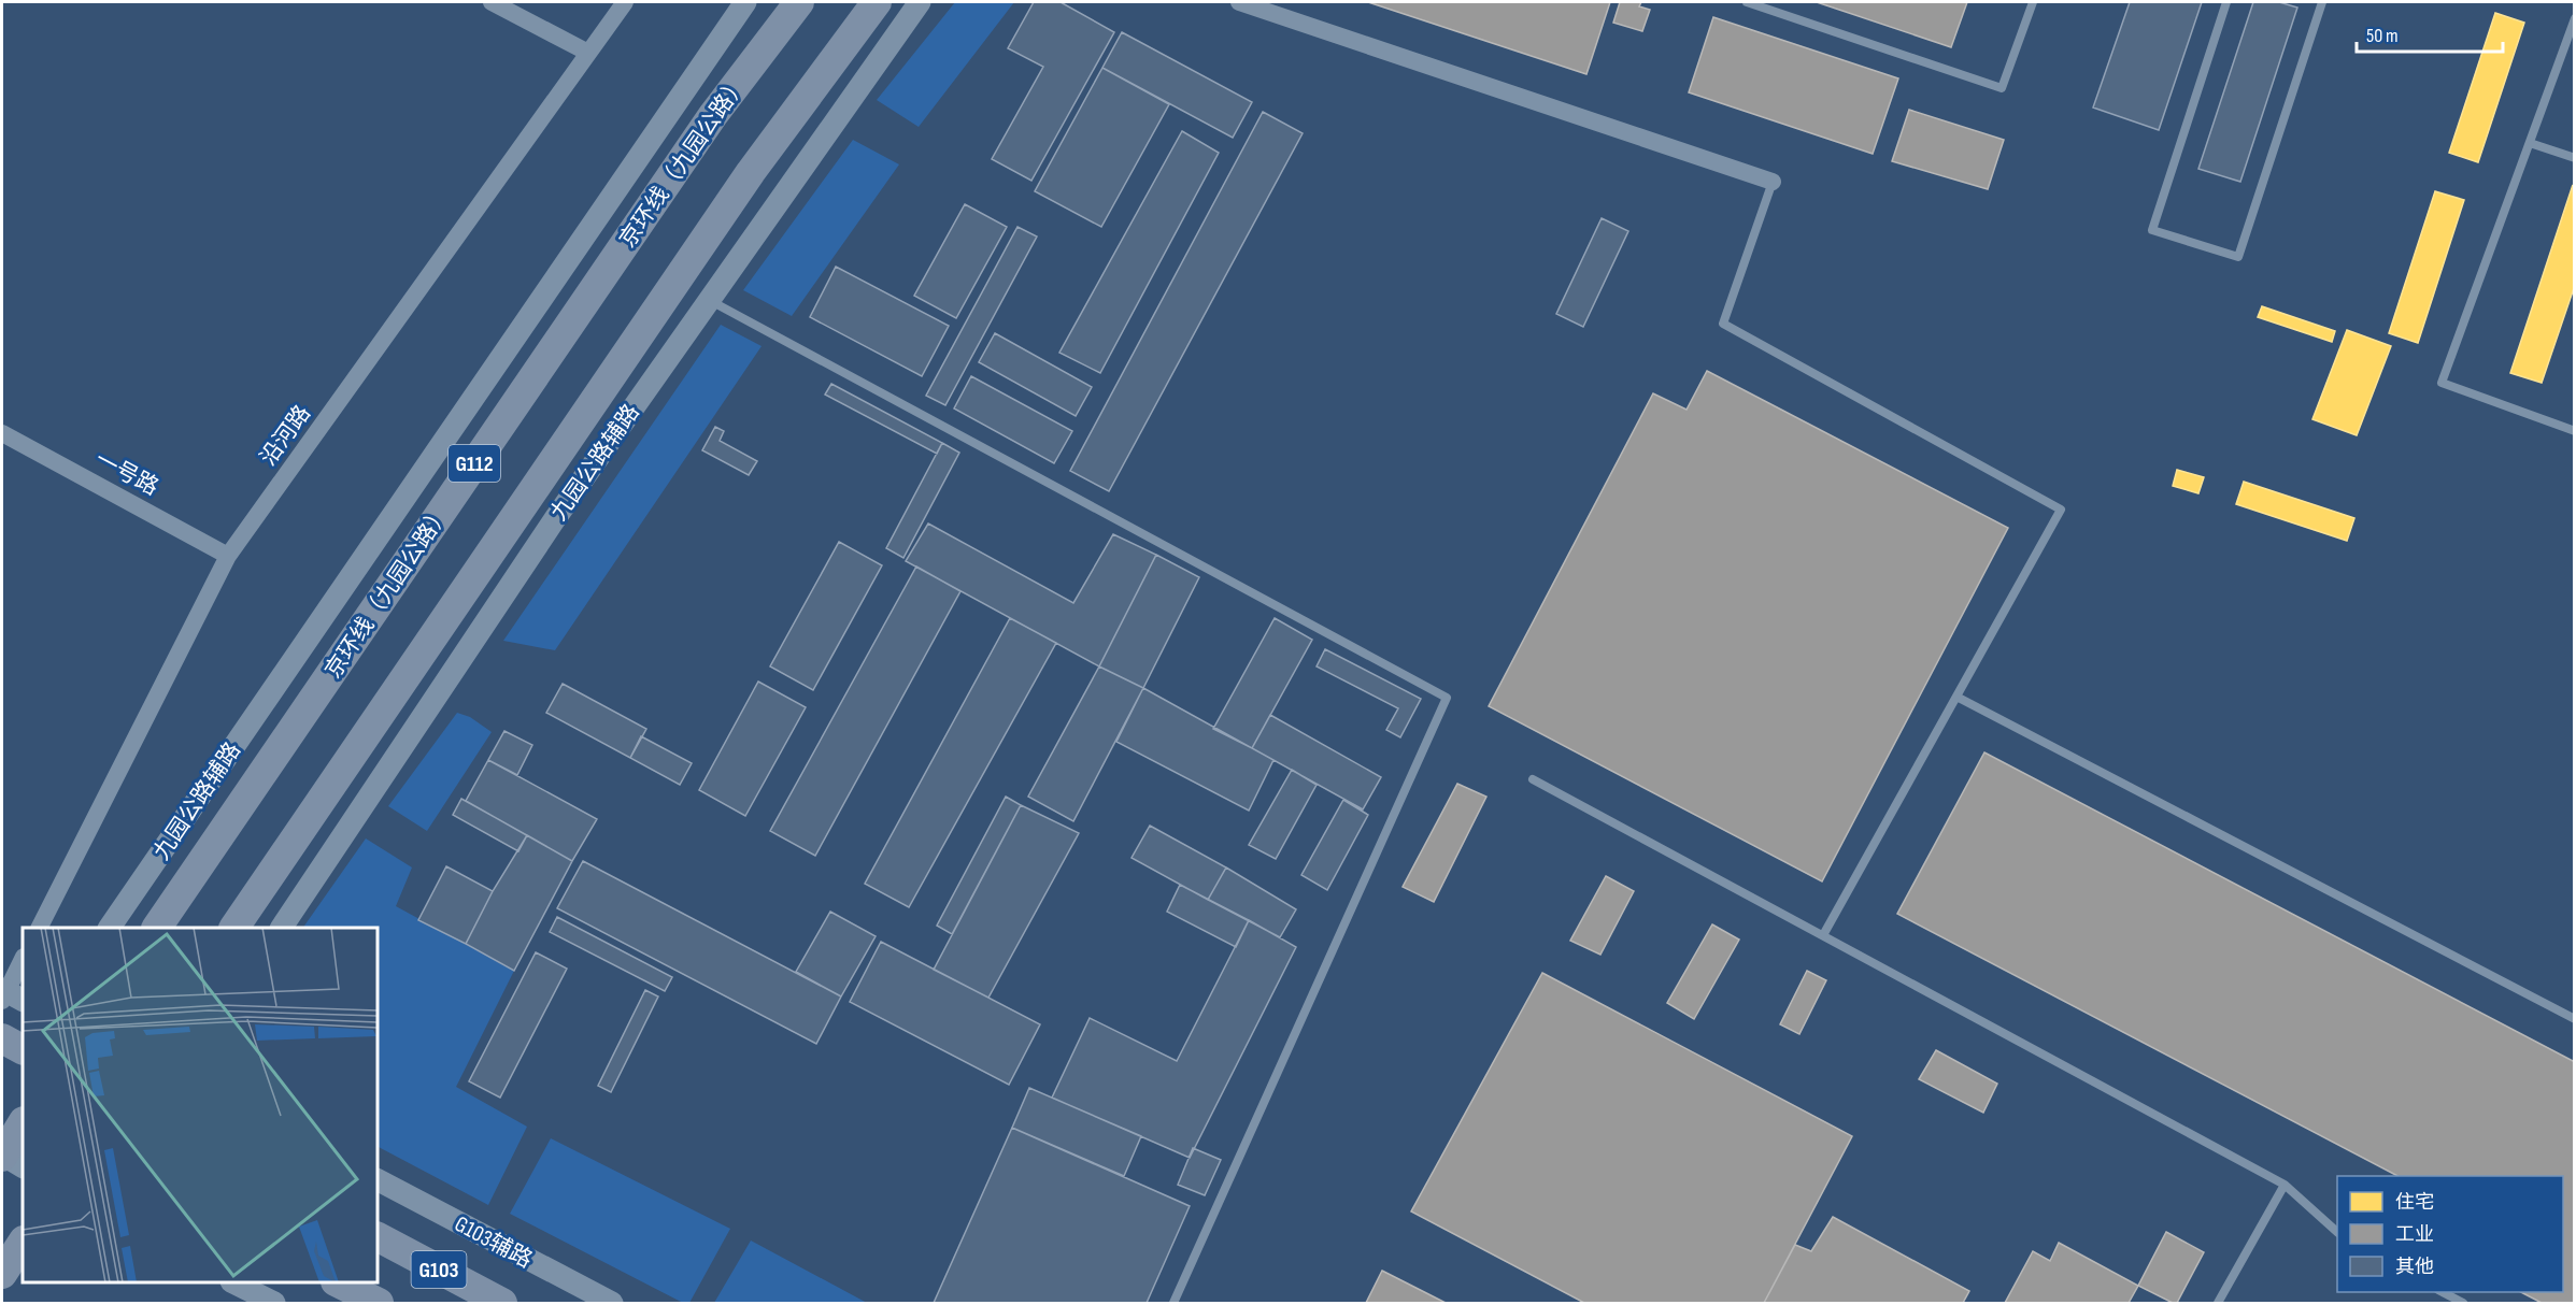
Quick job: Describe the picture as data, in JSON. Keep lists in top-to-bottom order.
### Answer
{
  "streets": {
    "highway": ["京环线（九园公路）", "G112", "G103"],
    "street": [
      "沿河路",
      "九园公路辅路",
      "一号路",
      "G103辅路"
    ]
  },
  "crossings": [
    ["沿河路", "一号路"]
  ],
  "legend": ["住宅", "工业", "其他"],
  "scale_bar": "50 m"
}
